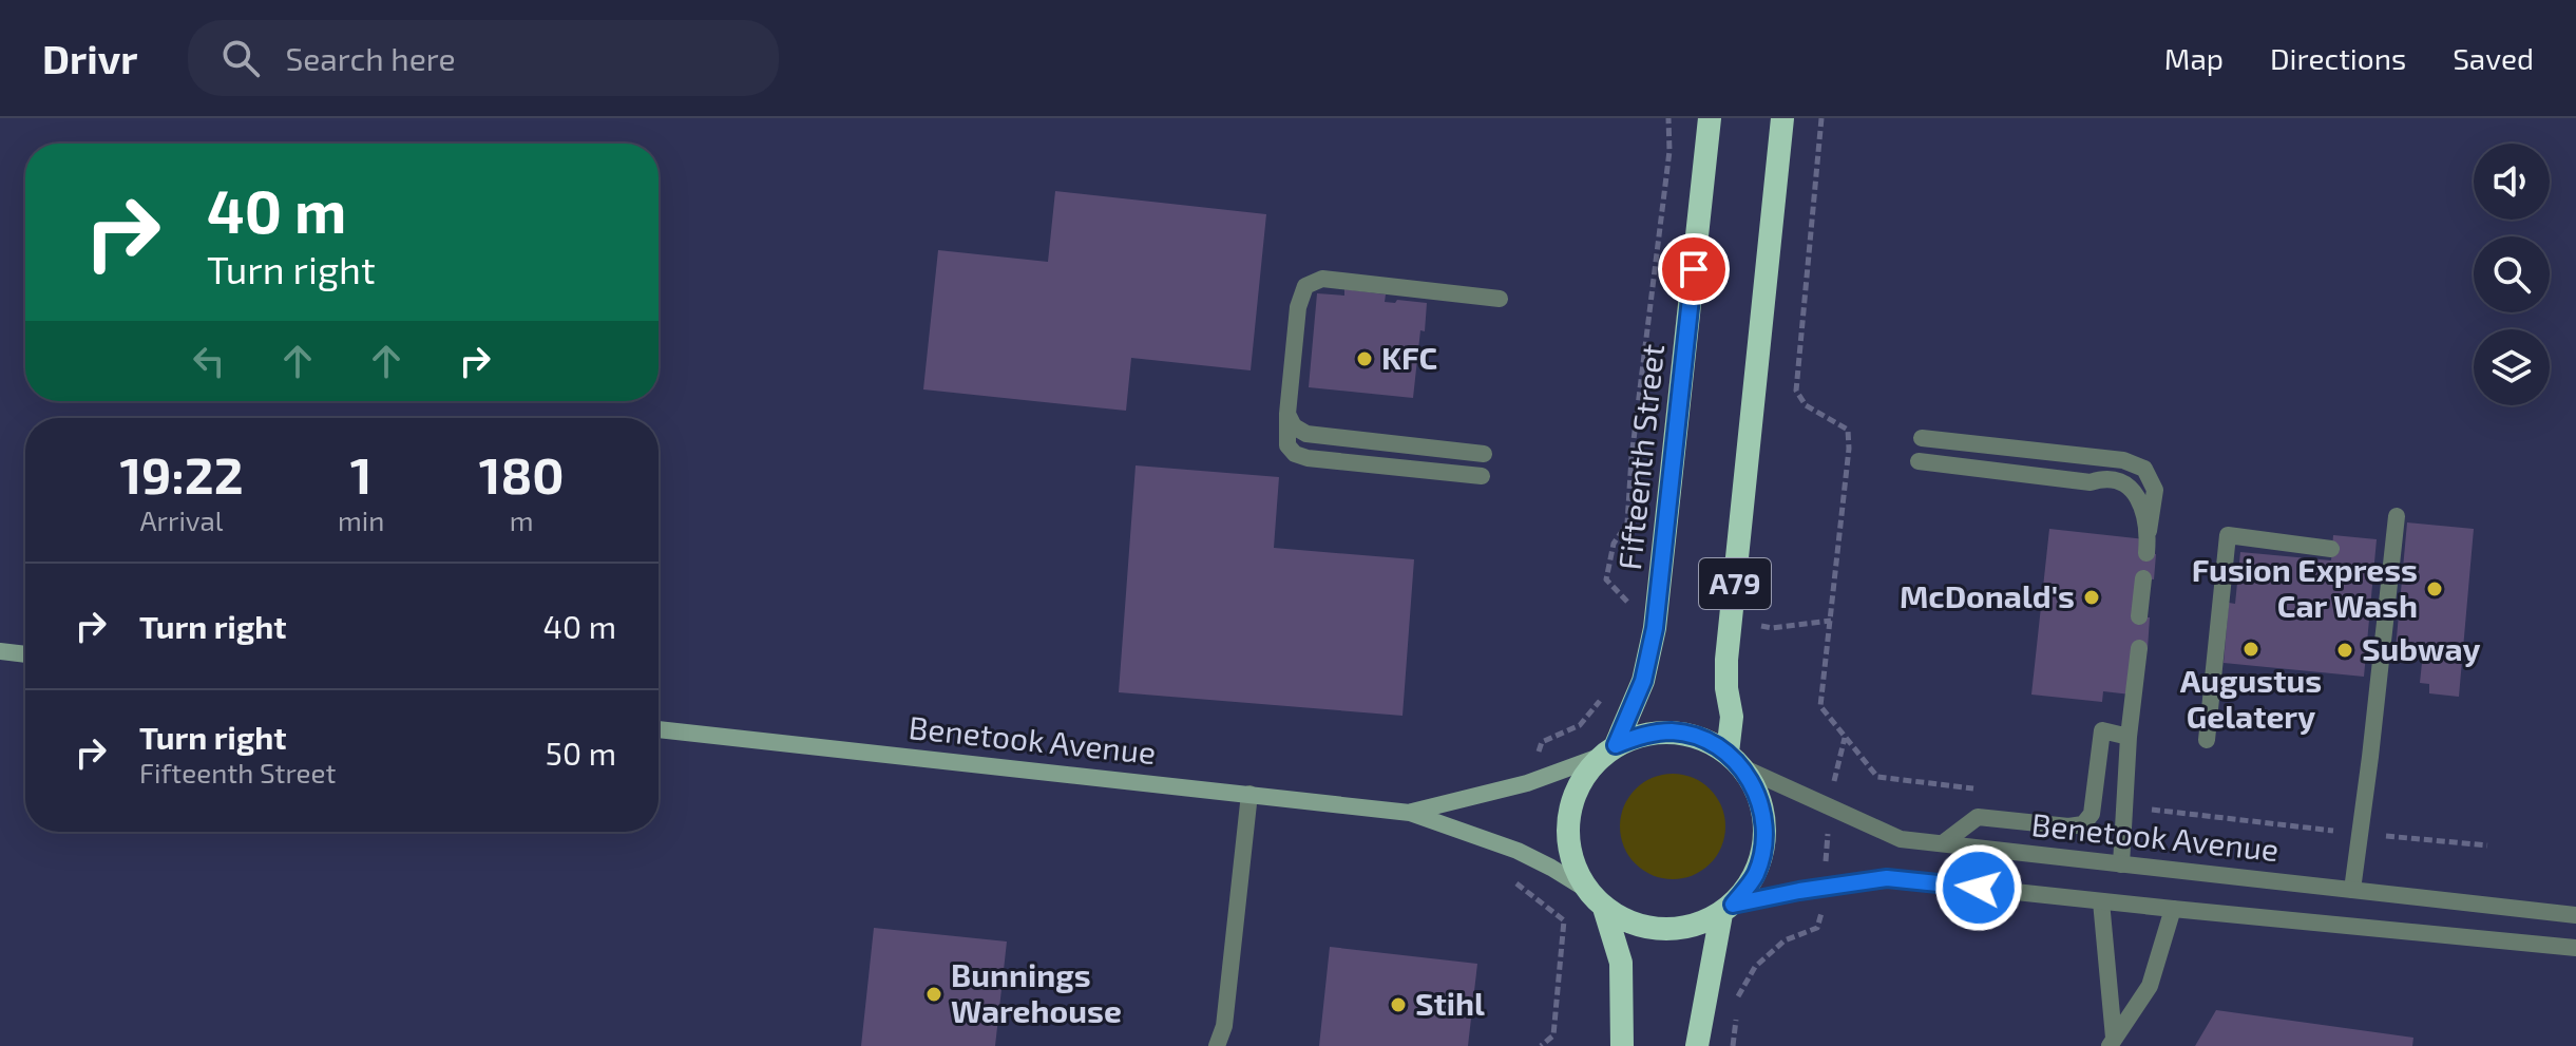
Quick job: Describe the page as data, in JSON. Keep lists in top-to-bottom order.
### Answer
{
  "streets": {
    "highway": ["Fifteenth Street", "A79"],
    "main road": ["Benetook Avenue"]
  },
  "crossings": [
    ["Fifteenth Street", "A79"],
    ["Fifteenth Street", "Benetook Avenue"],
    ["A79", "Benetook Avenue"]
  ],
  "places": [
    "KFC",
    "Fusion Express Car Wash",
    "McDonald's",
    "Augustus Gelatery",
    "Subway",
    "Bunnings Warehouse",
    "Stihl"
  ],
  "page": {
    "header": "Drivr",
    "search": "Search here",
    "nav": ["Map", "Directions", "Saved"],
    "turn": ["40 m", "Turn right"],
    "eta": [
      "19:22",
      "Arrival",
      "1",
      "min",
      "180",
      "m"
    ],
    "list": [
      {
        "name": "Turn right",
        "value": "40 m"
      },
      {
        "name": "Turn right",
        "note": "Fifteenth Street",
        "value": "50 m"
      }
    ]
  }
}
